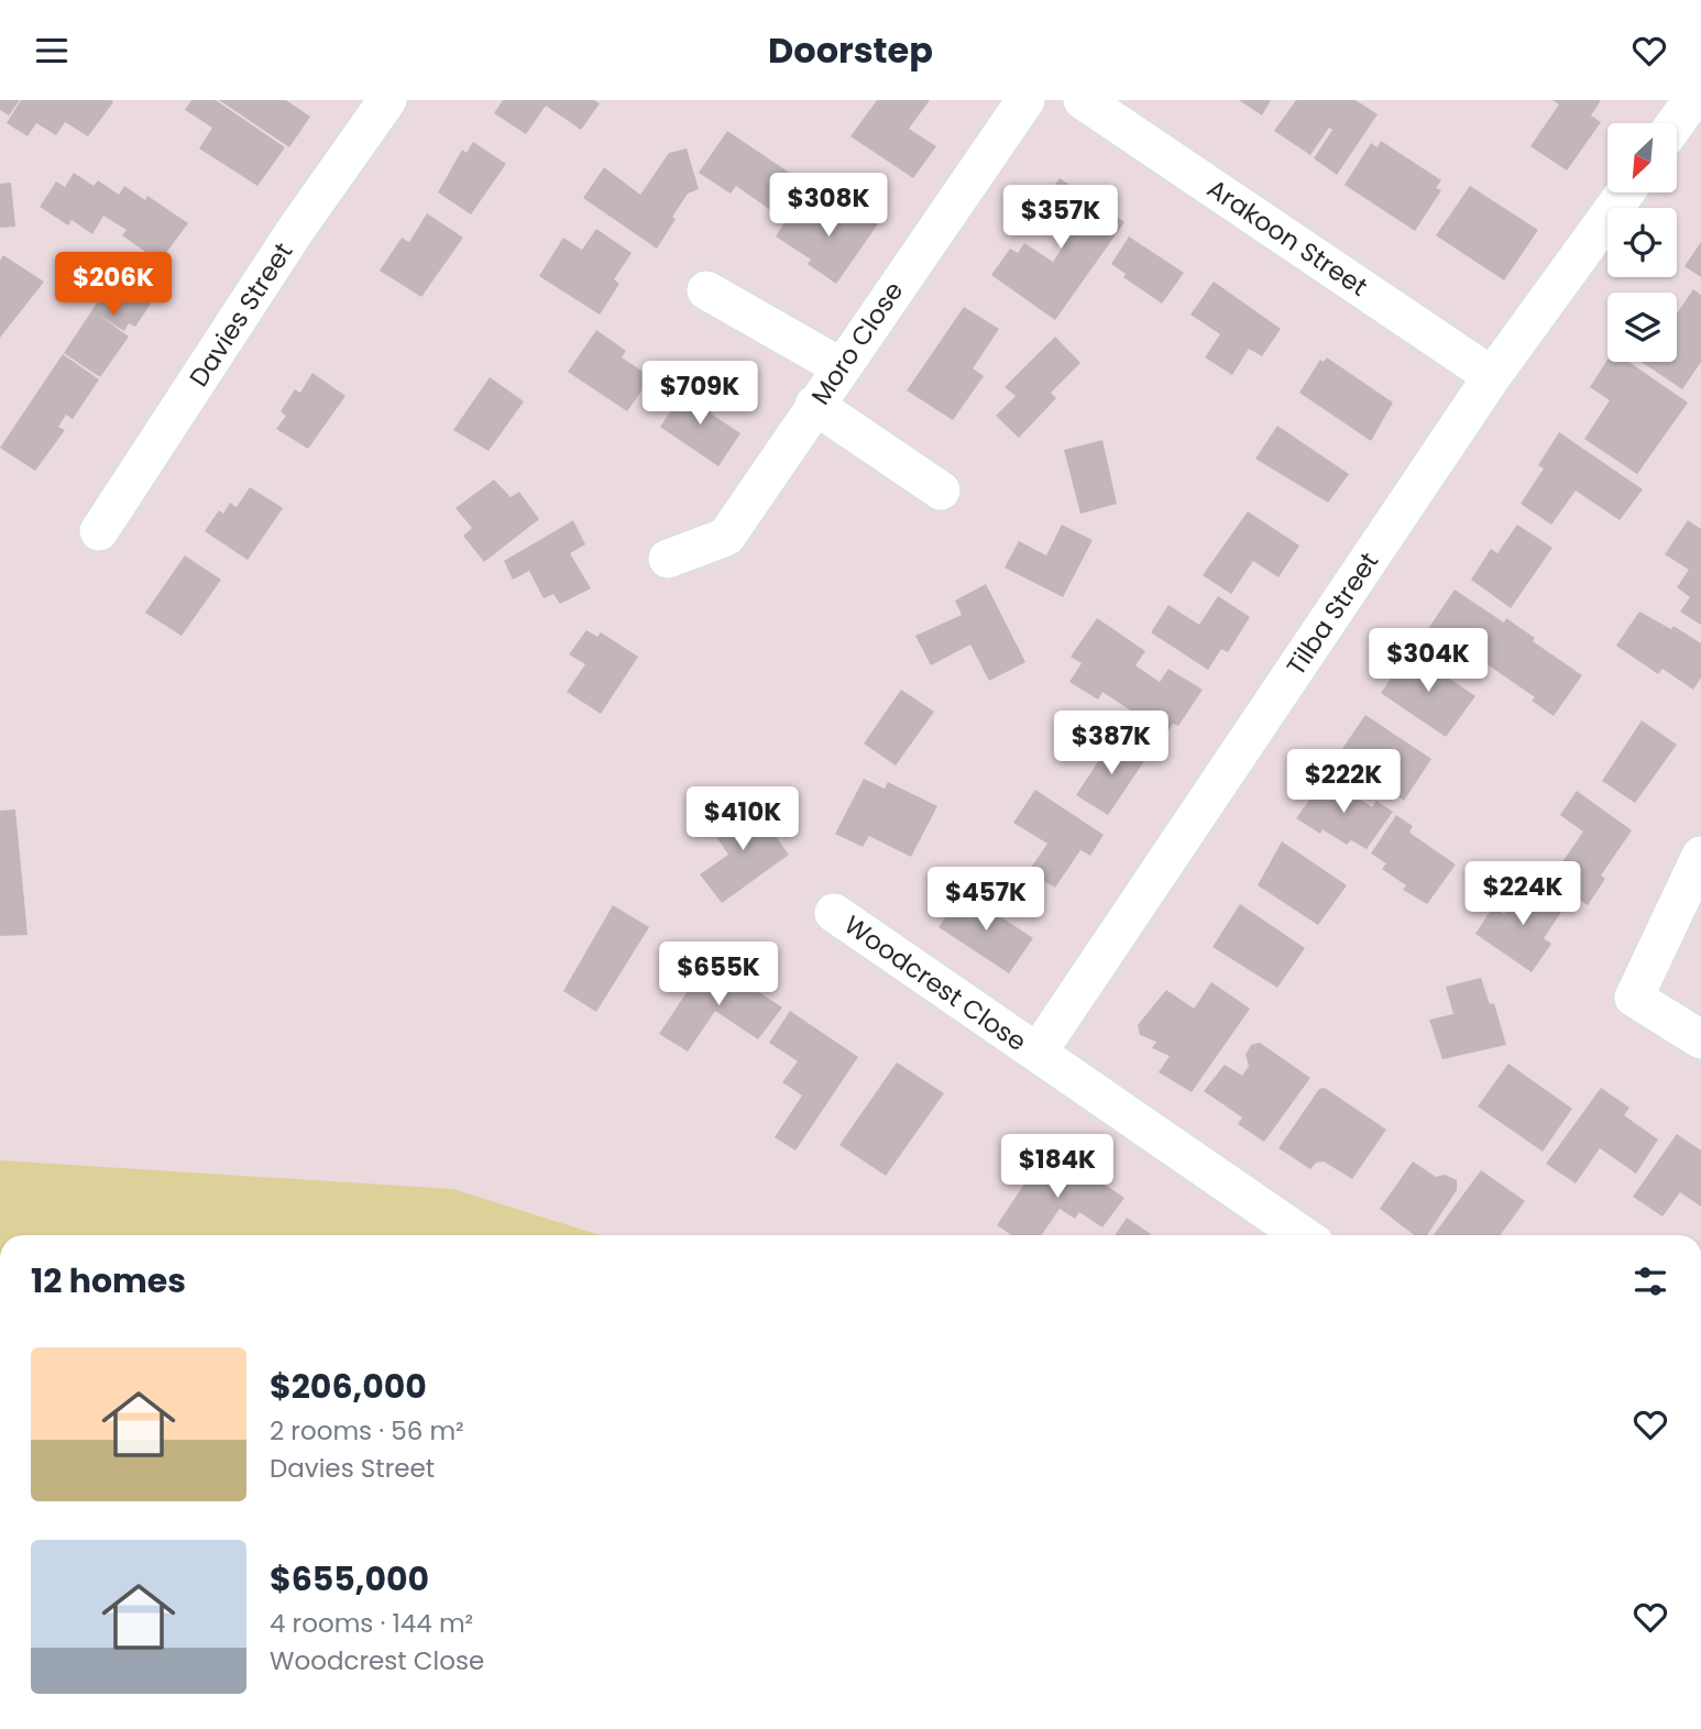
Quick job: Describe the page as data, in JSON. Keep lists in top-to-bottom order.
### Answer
{
  "streets": {
    "street": [
      "Arakoon Street",
      "Davies Street",
      "Moro Close",
      "Tilba Street",
      "Woodcrest Close"
    ]
  },
  "crossings": [
    ["Arakoon Street", "Tilba Street"],
    ["Tilba Street", "Woodcrest Close"]
  ],
  "north": "bottom left",
  "page": {
    "header": "Doorstep",
    "price": [
      "$308K",
      "$357K",
      "$206K",
      "$709K",
      "$304K",
      "$387K",
      "$222K",
      "$410K",
      "$224K",
      "$457K",
      "$655K",
      "$184K"
    ],
    "heading": "12 homes",
    "list": [
      {
        "name": "$206,000",
        "note": "2 rooms · 56 m² · Davies Street"
      },
      {
        "name": "$655,000",
        "note": "4 rooms · 144 m² · Woodcrest Close"
      }
    ]
  }
}
